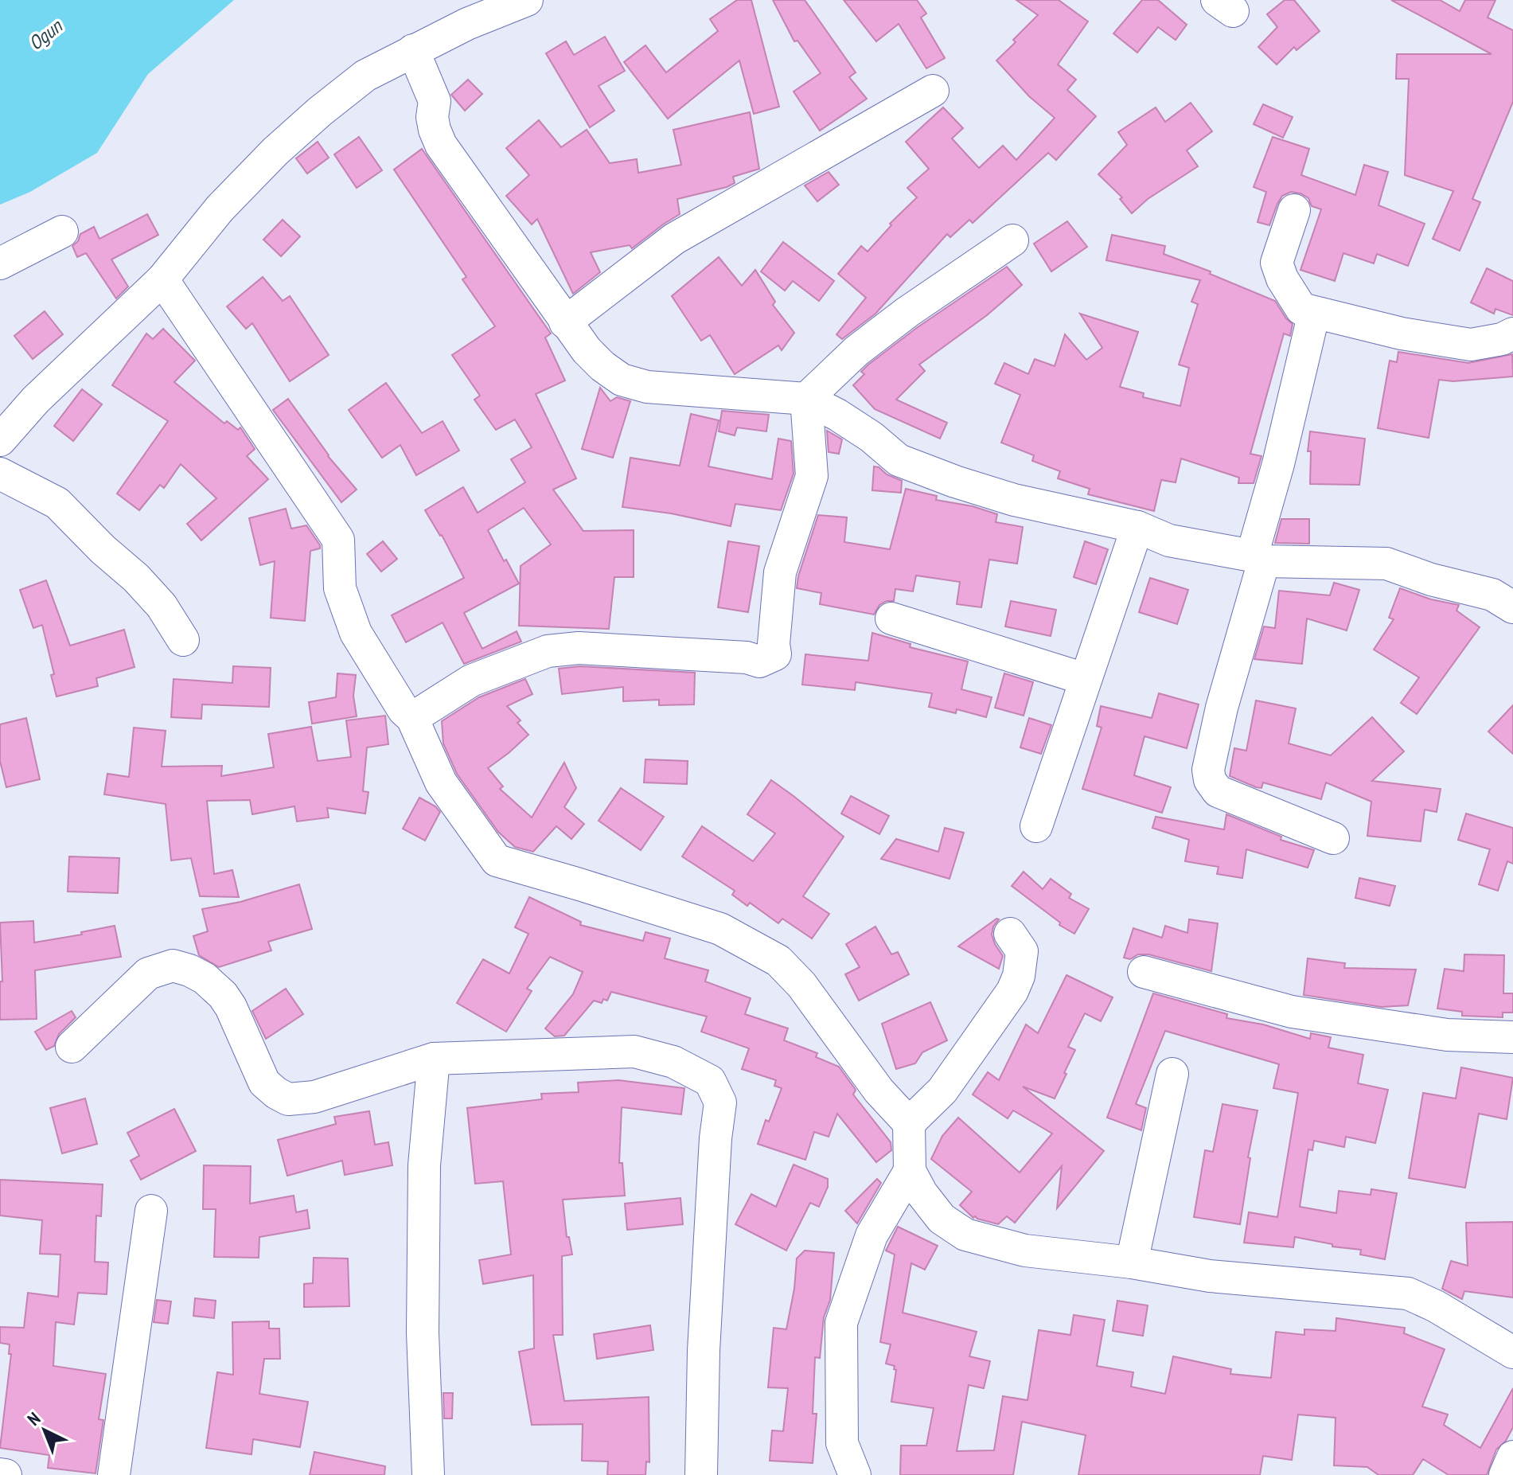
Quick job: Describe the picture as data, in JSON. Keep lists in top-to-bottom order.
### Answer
{
  "water": ["Ogun"],
  "north": "top left"
}
